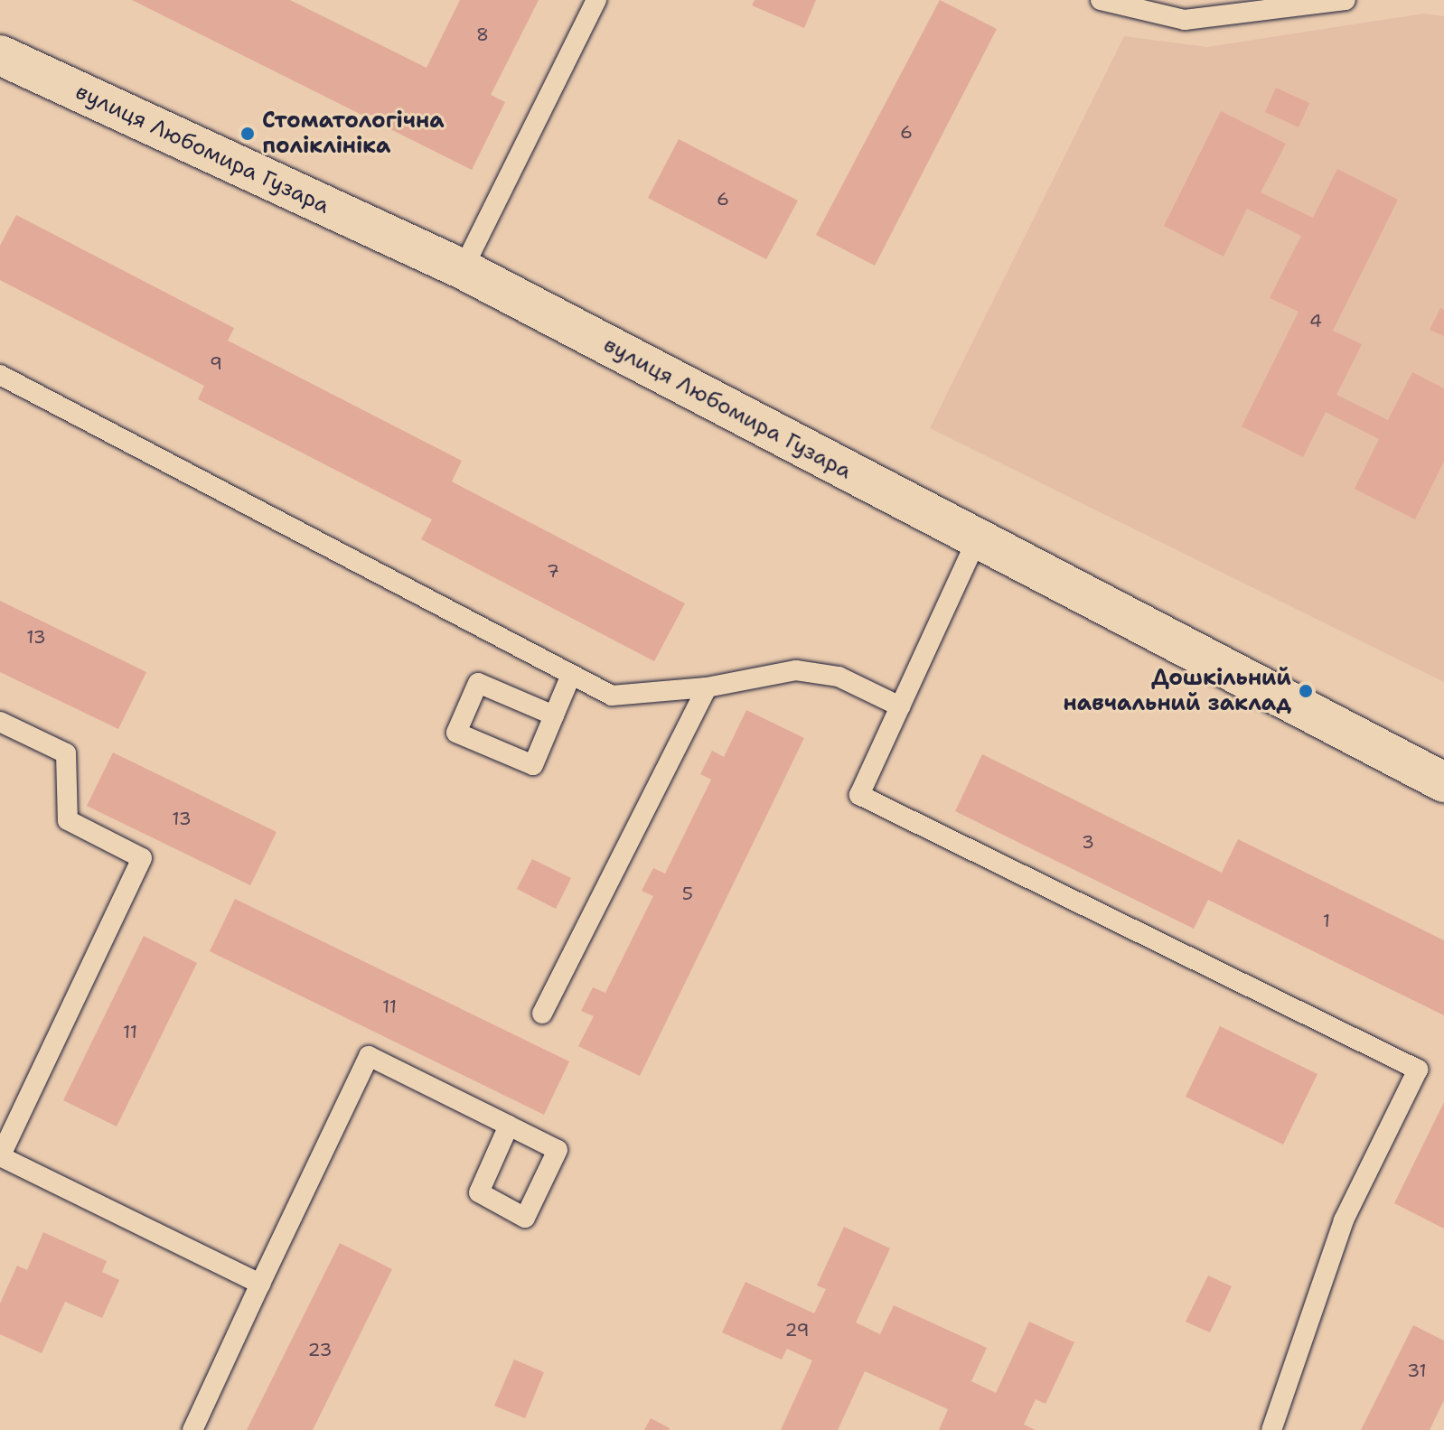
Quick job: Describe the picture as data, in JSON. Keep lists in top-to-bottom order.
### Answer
{
  "streets": {
    "street": ["вулиця Любомира Гузара"]
  },
  "places": ["Стоматологічна поліклініка", "Дошкільний навчальний заклад"],
  "house_numbers": [
    "8",
    "6",
    "6",
    "4",
    "9",
    "7",
    "13",
    "13",
    "3",
    "5",
    "1",
    "11",
    "11",
    "29",
    "23",
    "31"
  ]
}
